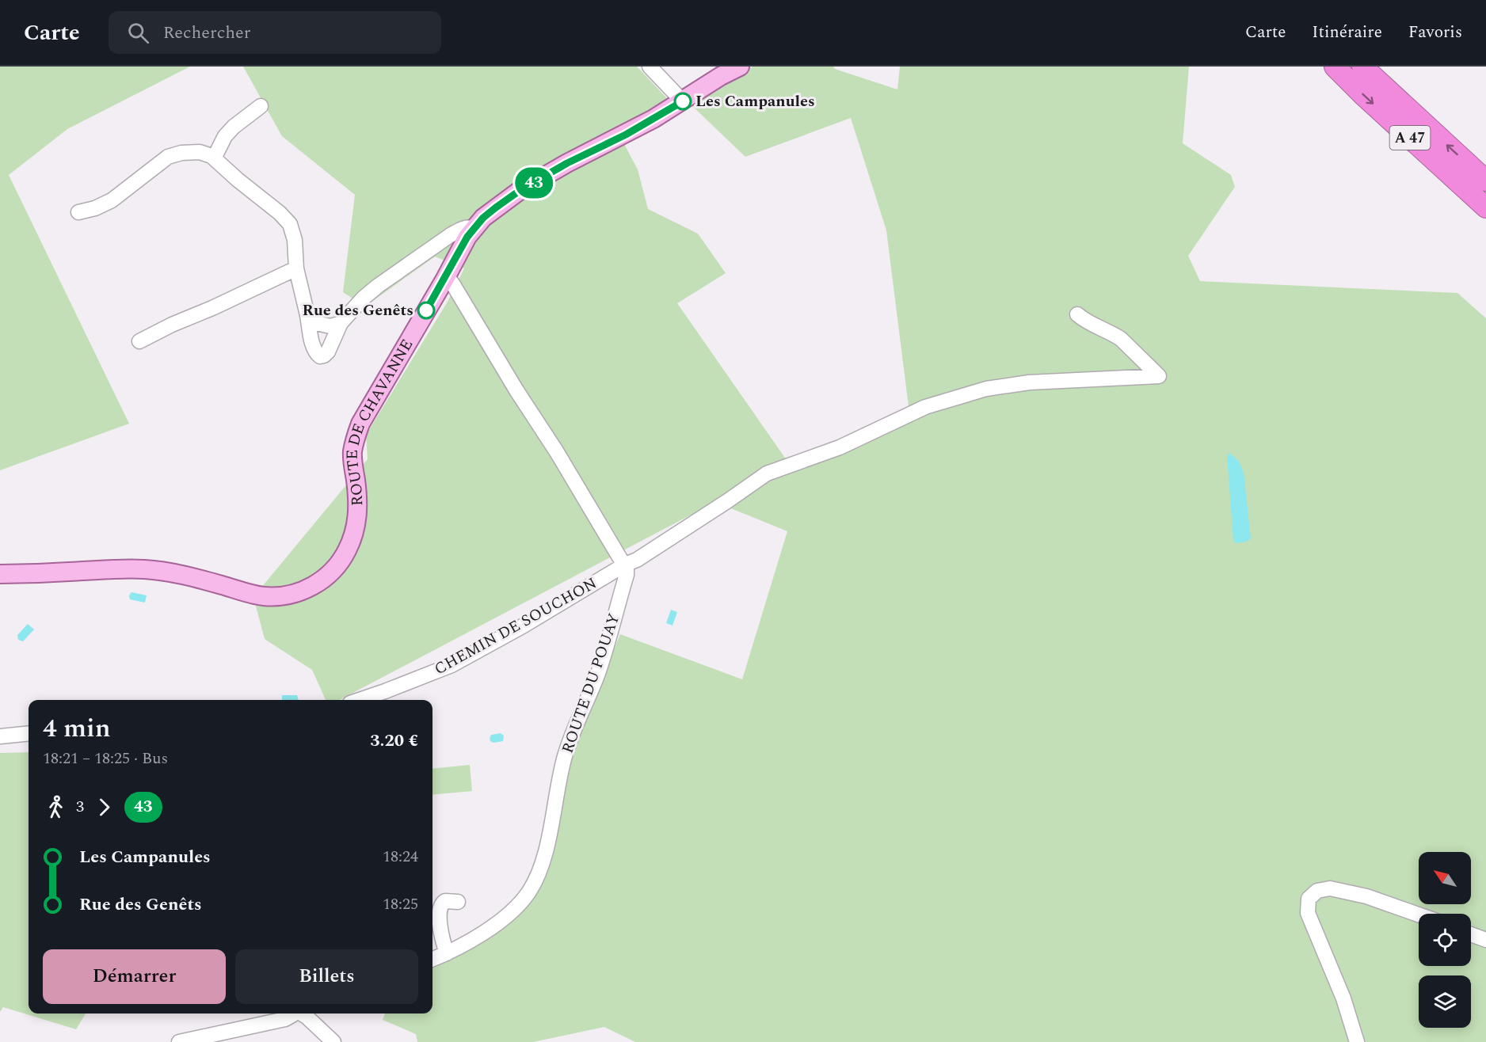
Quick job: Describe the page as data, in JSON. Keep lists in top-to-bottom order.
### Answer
{
  "streets": {
    "highway": ["A 47"],
    "main road": ["ROUTE DE CHAVANNE"],
    "street": ["CHEMIN DE SOUCHON", "ROUTE DU POUAY"]
  },
  "crossings": [
    ["CHEMIN DE SOUCHON", "ROUTE DU POUAY"]
  ],
  "places": ["Les Campanules", "Rue des Genêts"],
  "lines": ["bus line 43"],
  "north": "top left",
  "page": {
    "header": "Carte",
    "search": "Rechercher",
    "nav": ["Carte", "Itinéraire", "Favoris"],
    "on_map": "43",
    "heading": ["4 min", "18:21 – 18:25 · Bus", "3.20 €"],
    "legs": ["3", "43"],
    "list": [
      {
        "name": "Les Campanules",
        "value": "18:24"
      },
      {
        "name": "Rue des Genêts",
        "value": "18:25"
      }
    ],
    "buttons": ["Démarrer", "Billets"]
  }
}
